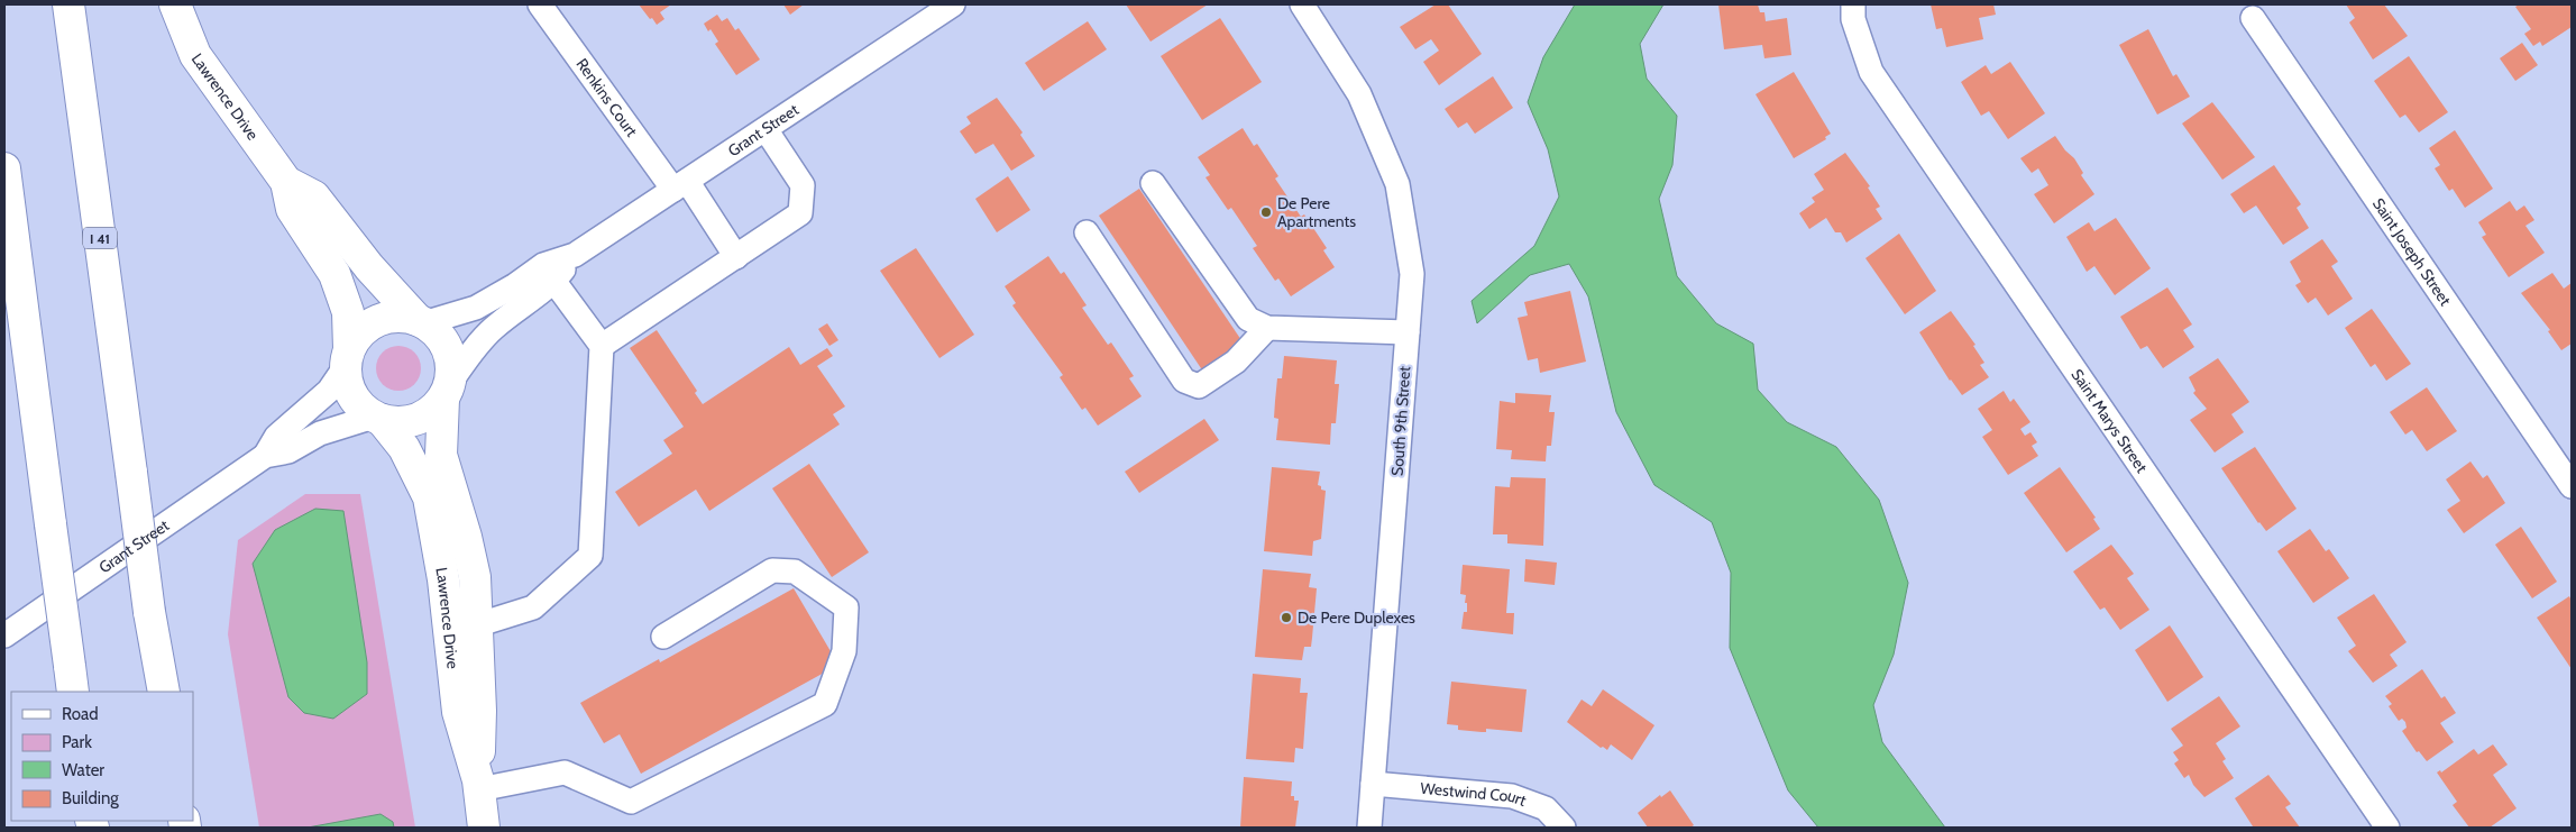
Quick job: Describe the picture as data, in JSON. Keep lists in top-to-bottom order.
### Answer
{
  "streets": {
    "main road": ["Lawrence Drive", "I 41"],
    "street": [
      "Renkins Court",
      "Grant Street",
      "Saint Joseph Street",
      "South 9th Street",
      "Saint Marys Street",
      "Westwind Court"
    ]
  },
  "crossings": [
    ["Lawrence Drive", "Grant Street"],
    ["Renkins Court", "Grant Street"],
    ["South 9th Street", "Westwind Court"]
  ],
  "places": ["De Pere Apartments", "De Pere Duplexes"],
  "legend": [
    "Road",
    "Park",
    "Water",
    "Building"
  ]
}
